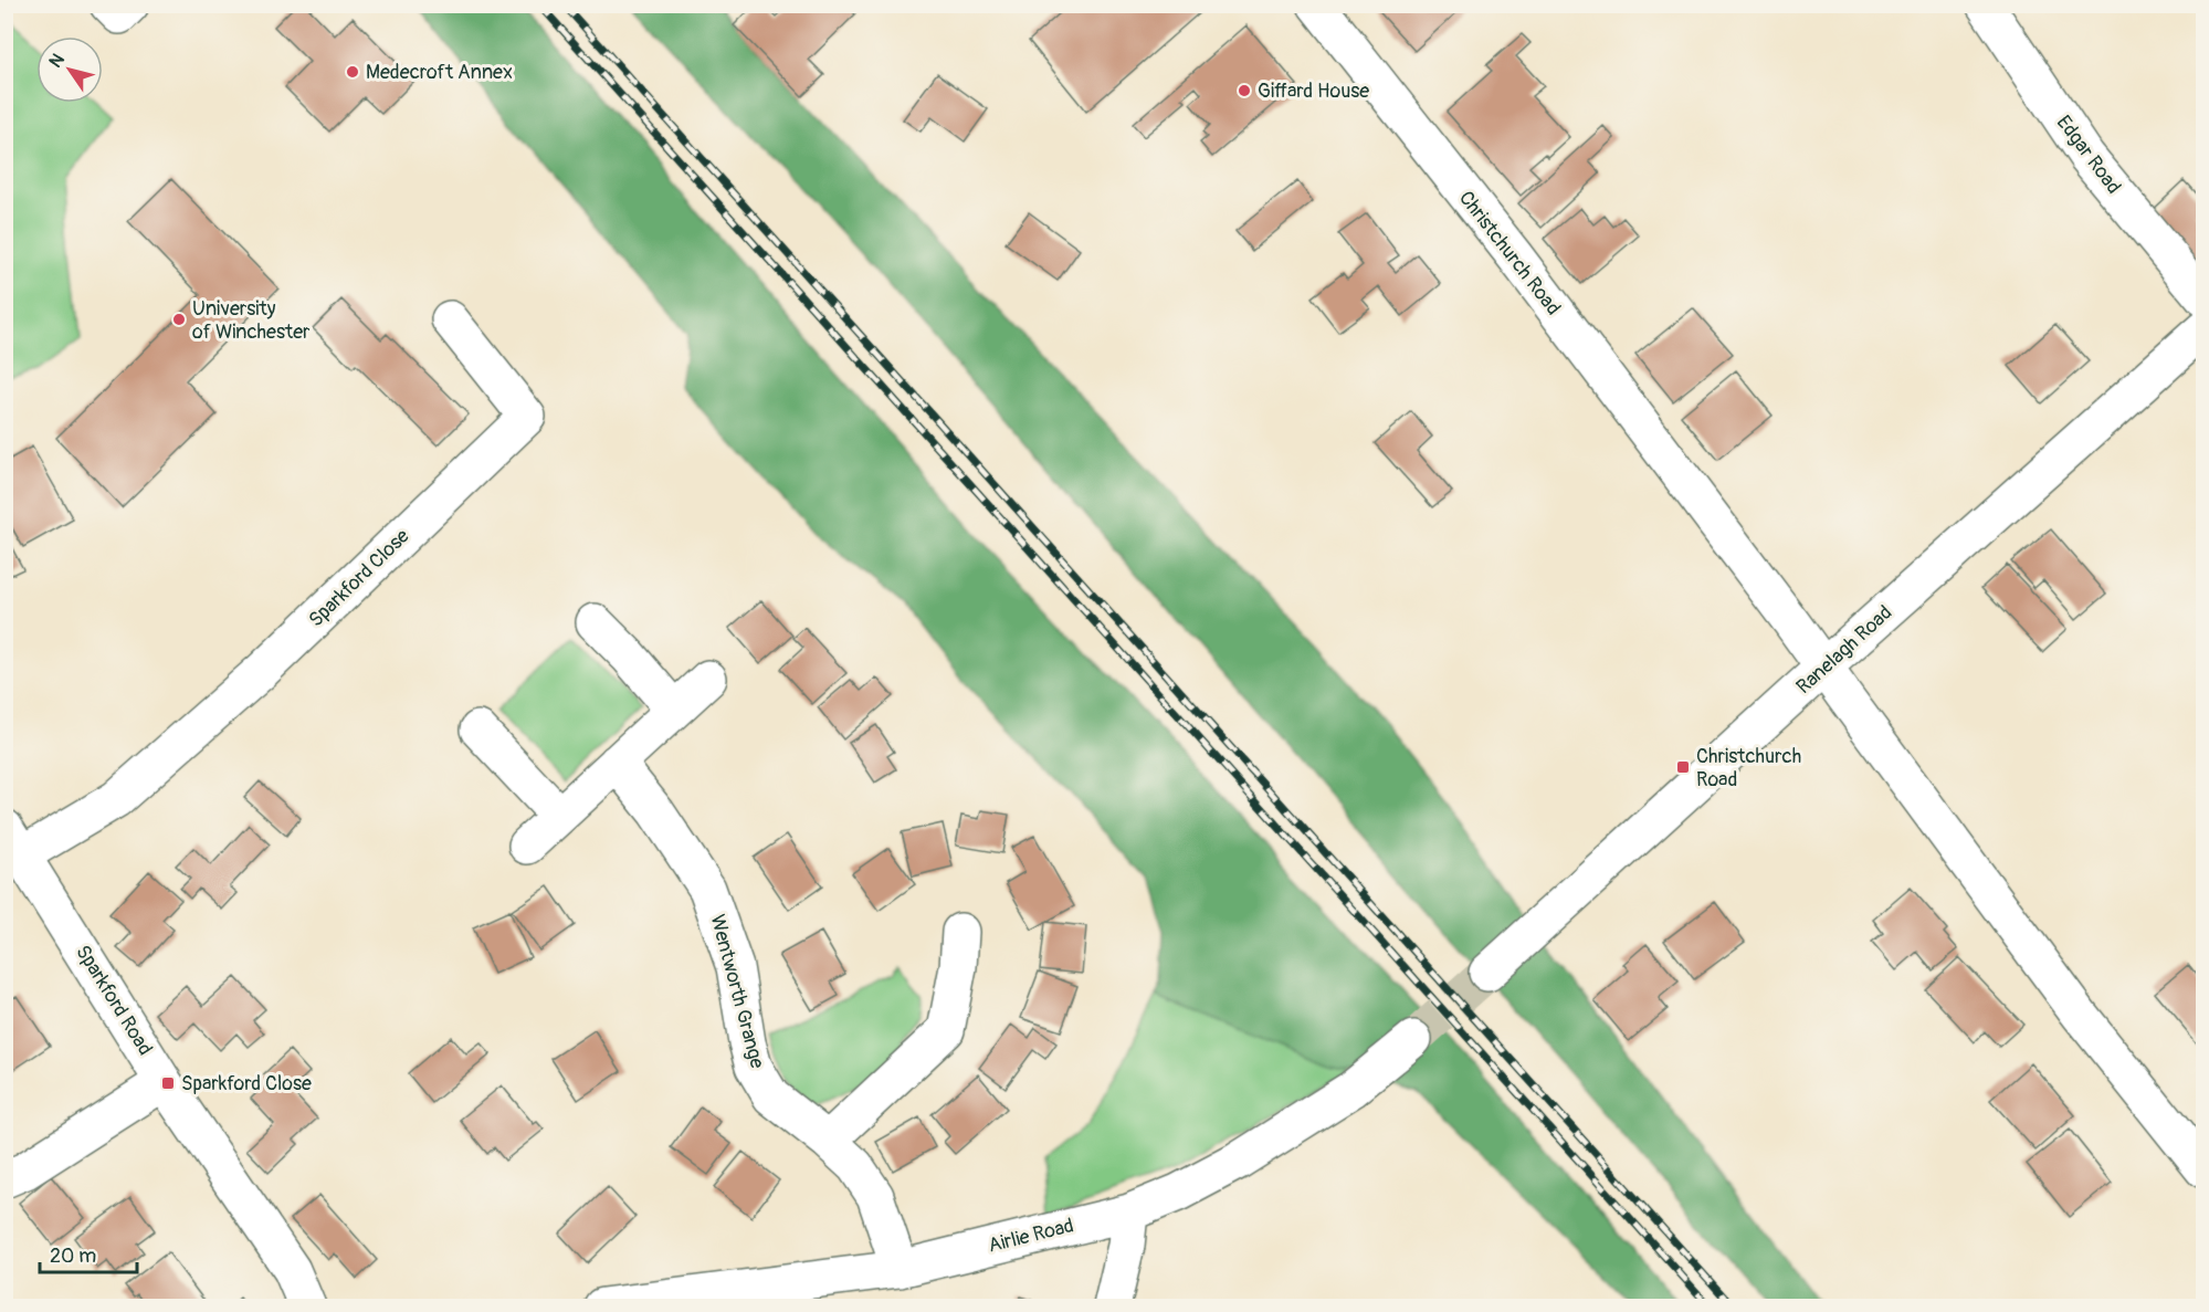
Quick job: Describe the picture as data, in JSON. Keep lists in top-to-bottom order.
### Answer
{
  "streets": {
    "street": [
      "Edgar Road",
      "Christchurch Road",
      "Sparkford Close",
      "Ranelagh Road",
      "Wentworth Grange",
      "Sparkford Road",
      "Airlie Road"
    ]
  },
  "crossings": [
    ["Christchurch Road", "Ranelagh Road"],
    ["Sparkford Close", "Sparkford Road"],
    ["Wentworth Grange", "Airlie Road"]
  ],
  "places": {
    "other": ["Medecroft Annex", "Giffard House", "University of Winchester"],
    "transit": ["Christchurch Road", "Sparkford Close"]
  },
  "scale_bar": "20 m",
  "north": "top left"
}
